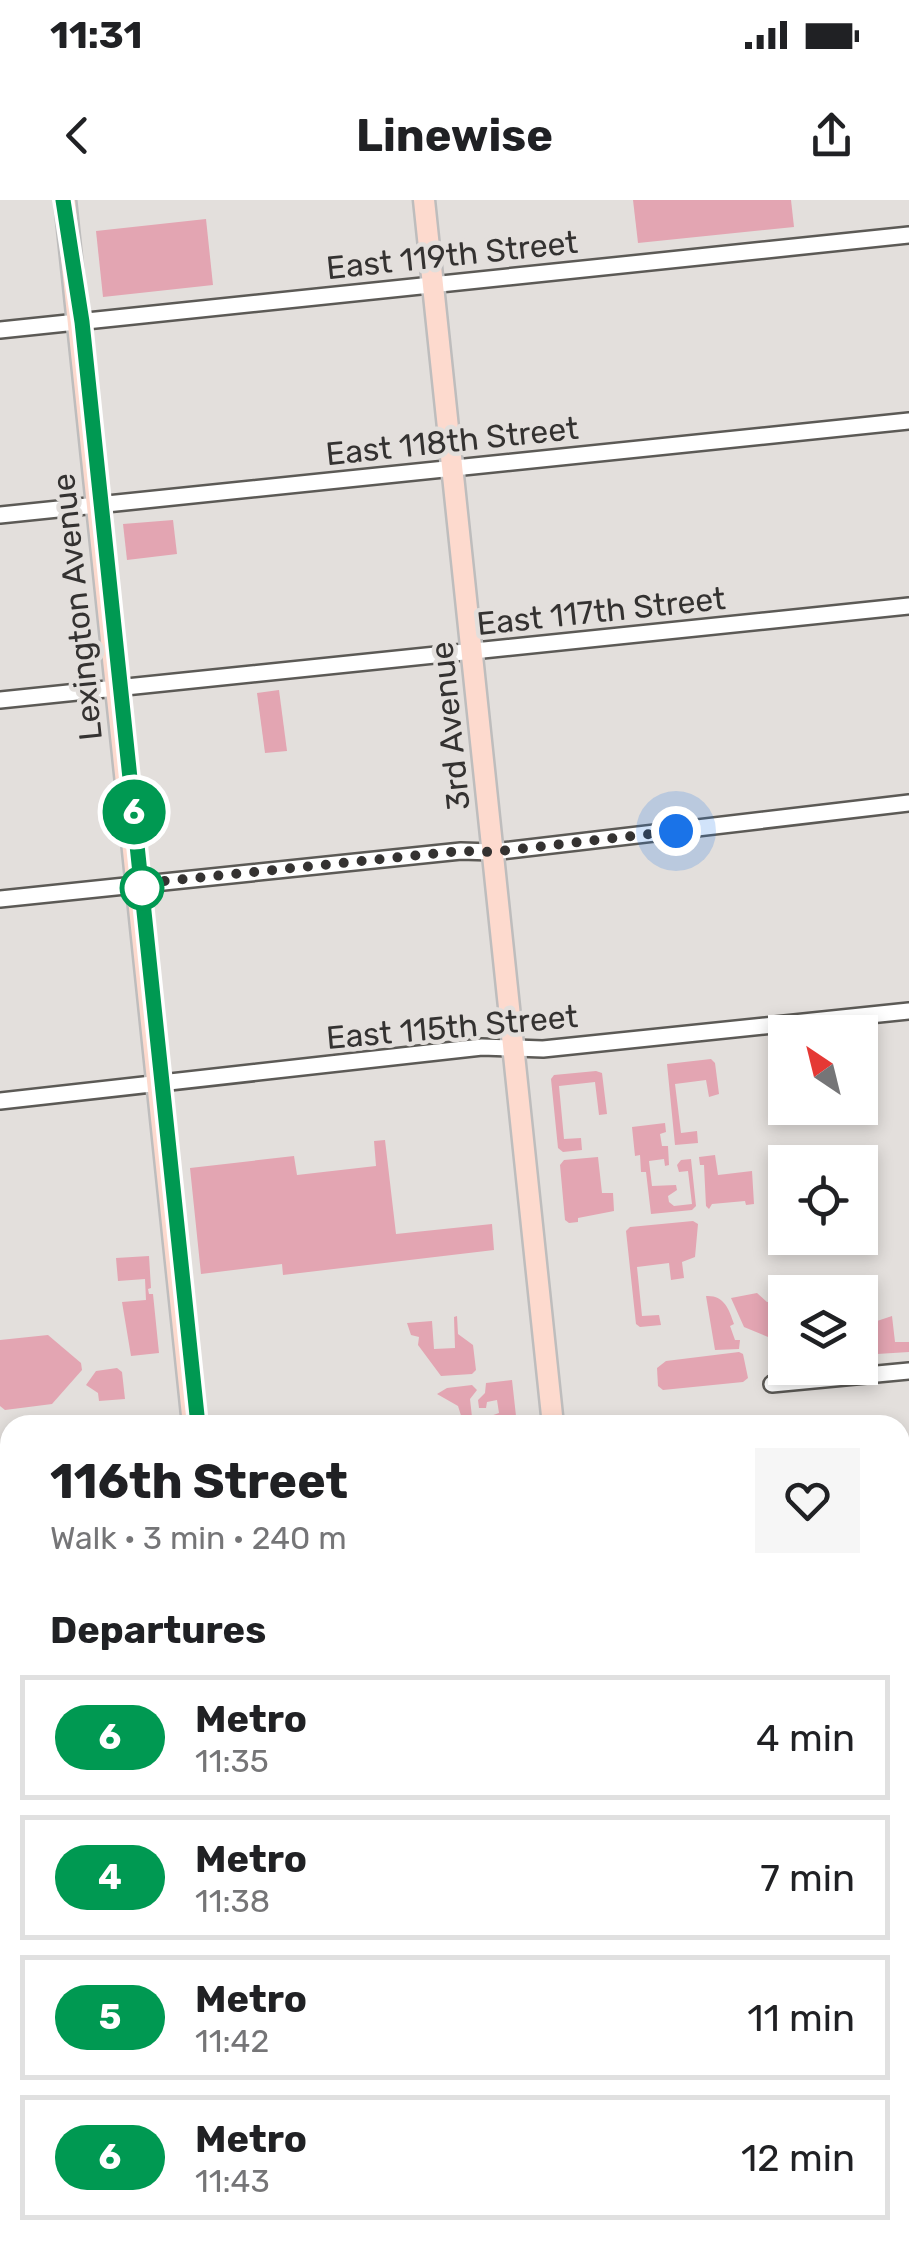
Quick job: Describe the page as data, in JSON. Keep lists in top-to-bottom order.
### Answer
{
  "streets": {
    "main road": ["Lexington Avenue", "3rd Avenue"],
    "street": [
      "East 119th Street",
      "East 118th Street",
      "East 117th Street",
      "East 115th Street"
    ]
  },
  "crossings": [
    ["East 119th Street", "Lexington Avenue"],
    ["East 119th Street", "3rd Avenue"],
    ["East 118th Street", "Lexington Avenue"],
    ["East 118th Street", "3rd Avenue"],
    ["Lexington Avenue", "East 117th Street"],
    ["Lexington Avenue", "East 115th Street"],
    ["East 117th Street", "3rd Avenue"],
    ["3rd Avenue", "East 115th Street"]
  ],
  "lines": ["metro line 6"],
  "north": "top left",
  "page": {
    "status": "11:31",
    "header": "Linewise",
    "on_map": "6",
    "heading": [
      ["116th Street", "Walk · 3 min · 240 m"],
      "Departures"
    ],
    "list": [
      {
        "mark": "6",
        "name": "Metro",
        "note": "11:35",
        "value": "4 min"
      },
      {
        "mark": "4",
        "name": "Metro",
        "note": "11:38",
        "value": "7 min"
      },
      {
        "mark": "5",
        "name": "Metro",
        "note": "11:42",
        "value": "11 min"
      },
      {
        "mark": "6",
        "name": "Metro",
        "note": "11:43",
        "value": "12 min"
      }
    ]
  }
}
